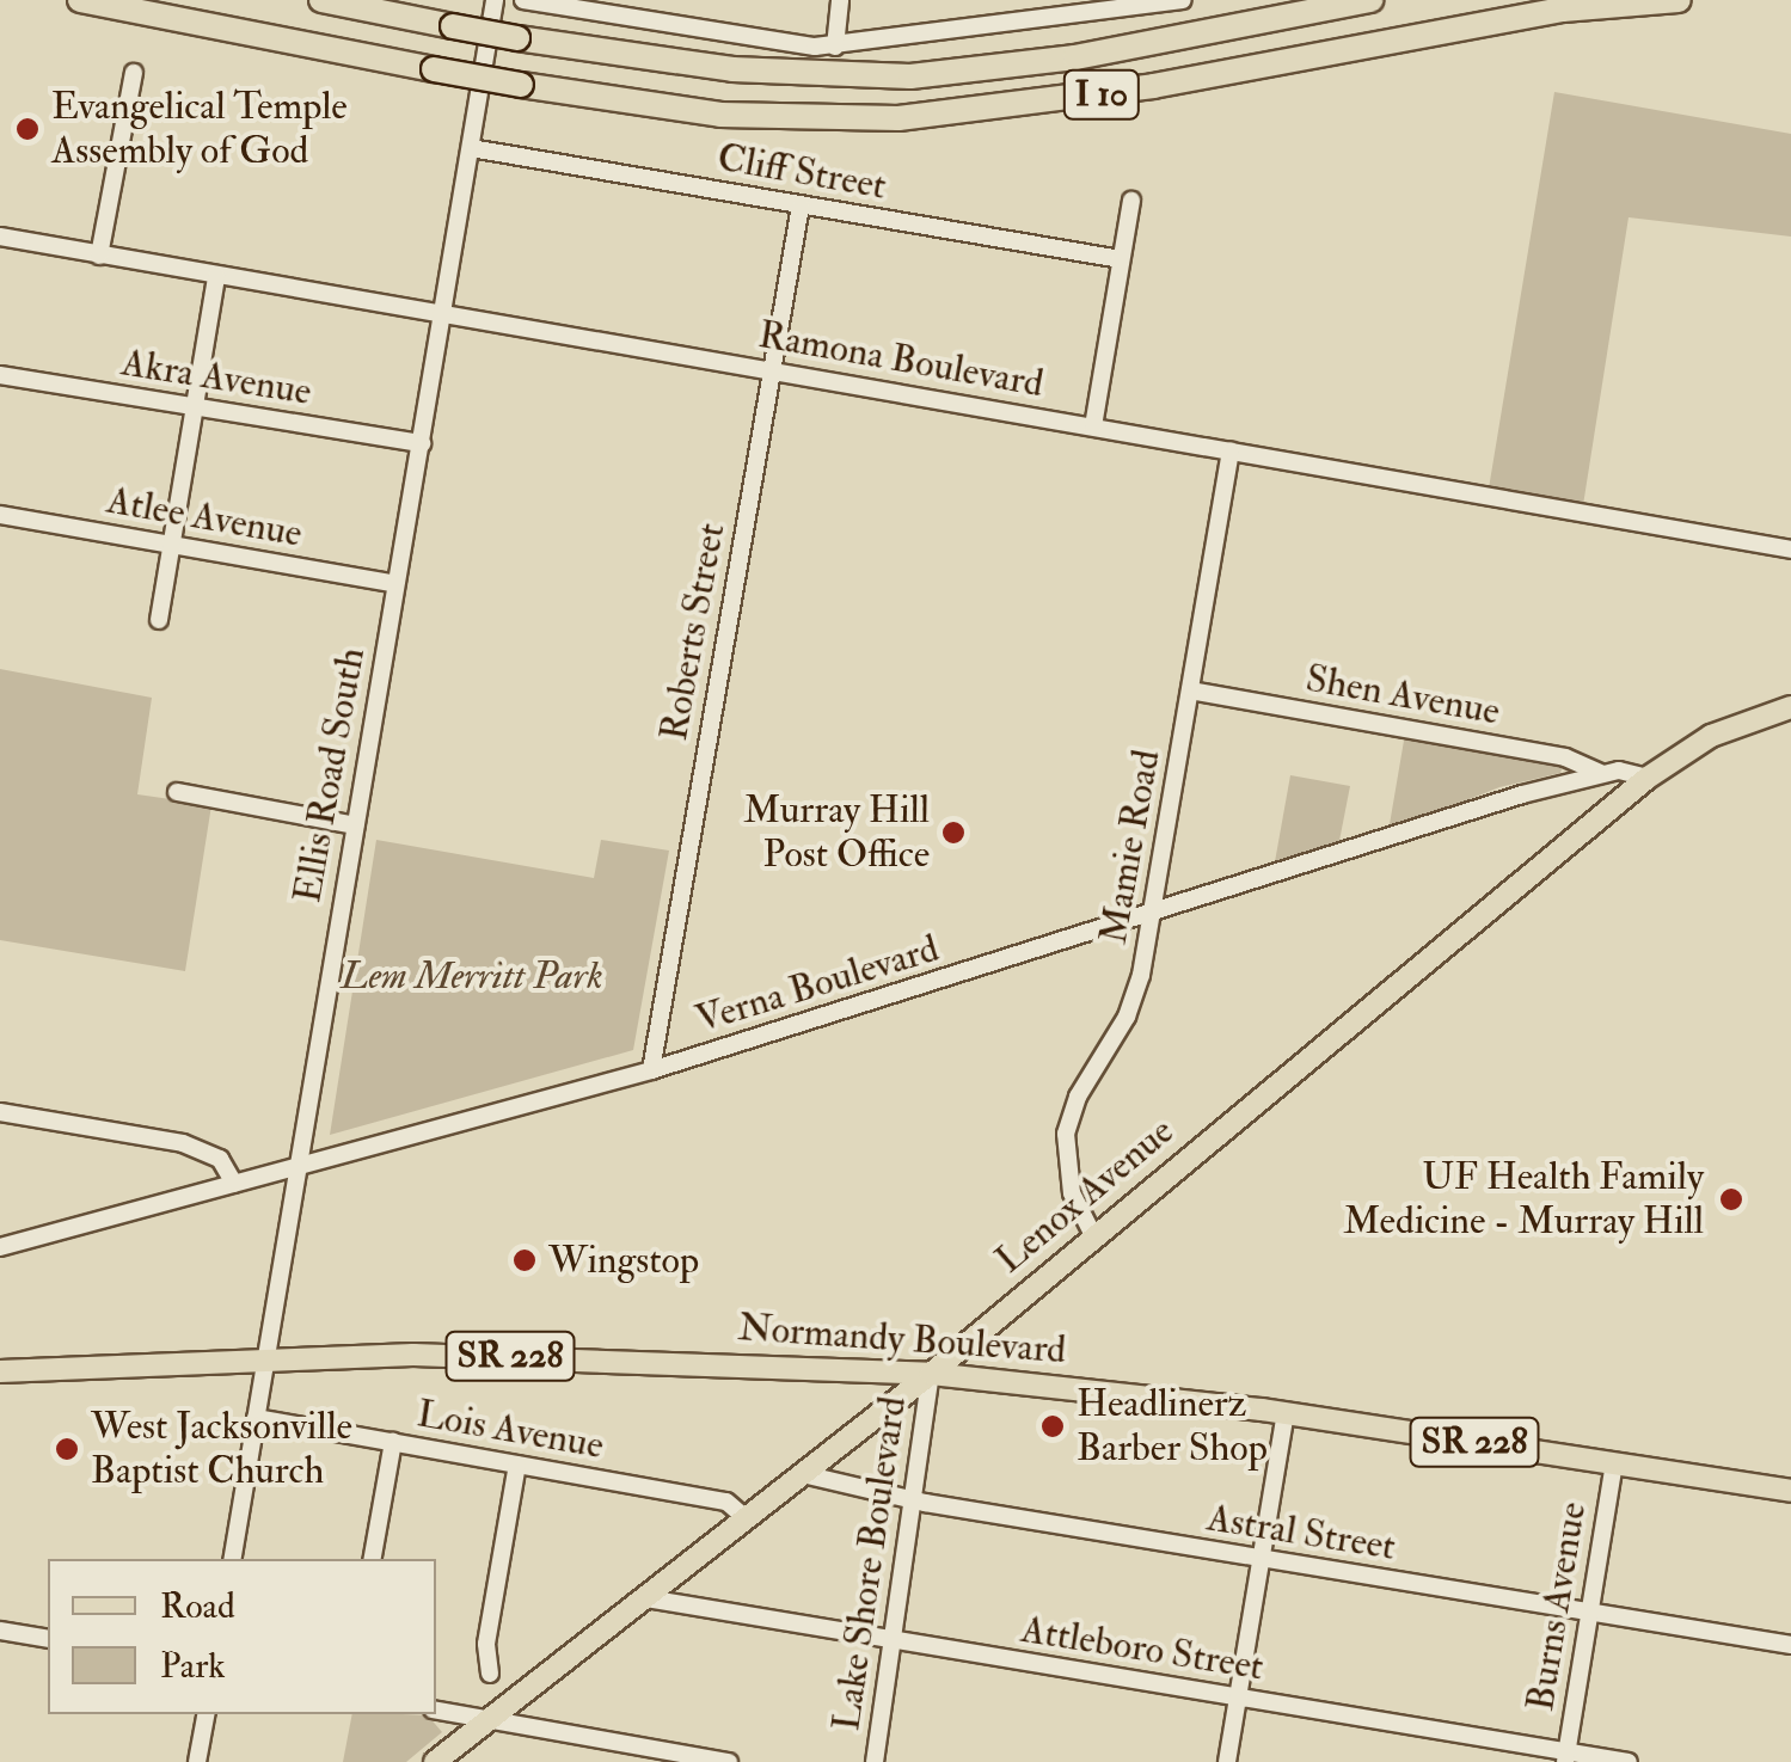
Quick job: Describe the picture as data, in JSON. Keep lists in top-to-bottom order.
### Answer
{
  "streets": {
    "highway": ["I 10"],
    "main road": ["Lenox Avenue", "Normandy Boulevard", "SR 228"],
    "street": [
      "Cliff Street",
      "Ramona Boulevard",
      "Akra Avenue",
      "Atlee Avenue",
      "Roberts Street",
      "Shen Avenue",
      "Ellis Road South",
      "Mamie Road",
      "Verna Boulevard",
      "Lois Avenue",
      "Astral Street",
      "Lake Shore Boulevard",
      "Burns Avenue",
      "Attleboro Street"
    ]
  },
  "crossings": [
    ["Cliff Street", "Roberts Street"],
    ["Cliff Street", "Ellis Road South"],
    ["Ramona Boulevard", "Roberts Street"],
    ["Ramona Boulevard", "Ellis Road South"],
    ["Ramona Boulevard", "Mamie Road"],
    ["Akra Avenue", "Ellis Road South"],
    ["Atlee Avenue", "Ellis Road South"],
    ["Roberts Street", "Verna Boulevard"],
    ["Shen Avenue", "Mamie Road"],
    ["Shen Avenue", "Verna Boulevard"],
    ["Ellis Road South", "Verna Boulevard"],
    ["Ellis Road South", "Normandy Boulevard"],
    ["Ellis Road South", "Lois Avenue"],
    ["Mamie Road", "Verna Boulevard"],
    ["Mamie Road", "Lenox Avenue"],
    ["Verna Boulevard", "Lenox Avenue"],
    ["Lenox Avenue", "Normandy Boulevard"],
    ["Lenox Avenue", "Lois Avenue"],
    ["Lenox Avenue", "Astral Street"],
    ["Lenox Avenue", "Lake Shore Boulevard"],
    ["Lenox Avenue", "Attleboro Street"],
    ["Normandy Boulevard", "Lake Shore Boulevard"],
    ["Normandy Boulevard", "Burns Avenue"],
    ["Astral Street", "Lake Shore Boulevard"],
    ["Astral Street", "Burns Avenue"],
    ["Lake Shore Boulevard", "Attleboro Street"],
    ["Burns Avenue", "Attleboro Street"]
  ],
  "parks": ["Lem Merritt Park"],
  "places": [
    "Evangelical Temple Assembly of God",
    "Murray Hill Post Office",
    "UF Health Family Medicine - Murray Hill",
    "Wingstop",
    "Headlinerz Barber Shop",
    "West Jacksonville Baptist Church"
  ],
  "legend": ["Road", "Park"]
}
